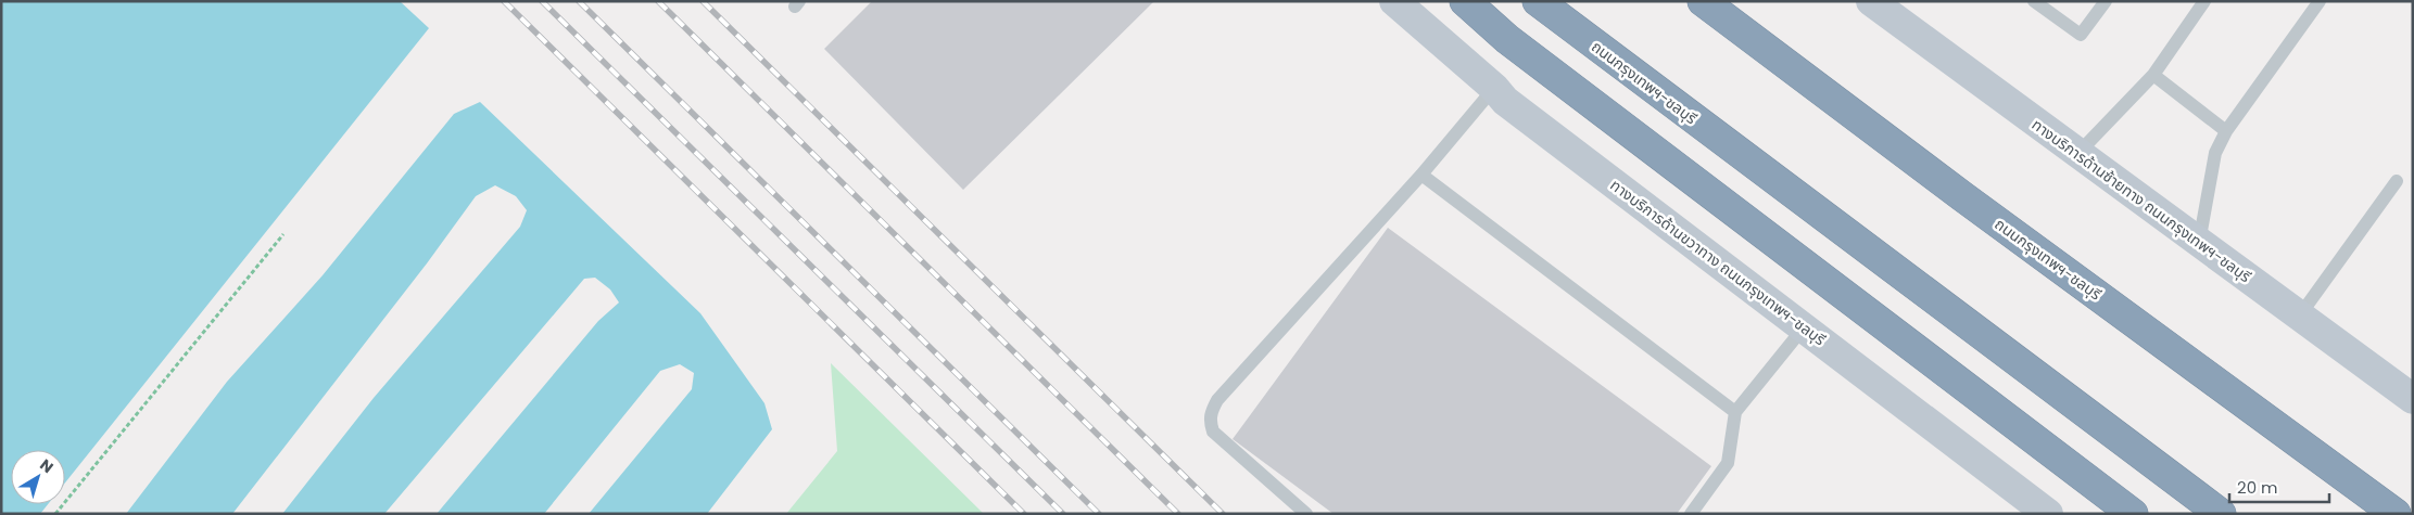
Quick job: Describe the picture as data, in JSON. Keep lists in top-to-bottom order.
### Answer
{
  "streets": {
    "highway": ["ถนนกรุงเทพฯ-ชลบุรี"],
    "main road": ["ทางบริการด้านซ้ายทาง ถนนกรุงเทพฯ-ชลบุรี", "ทางบริการด้านขวาทาง ถนนกรุงเทพฯ-ชลบุรี"]
  },
  "scale_bar": "20 m",
  "north": "top right"
}
